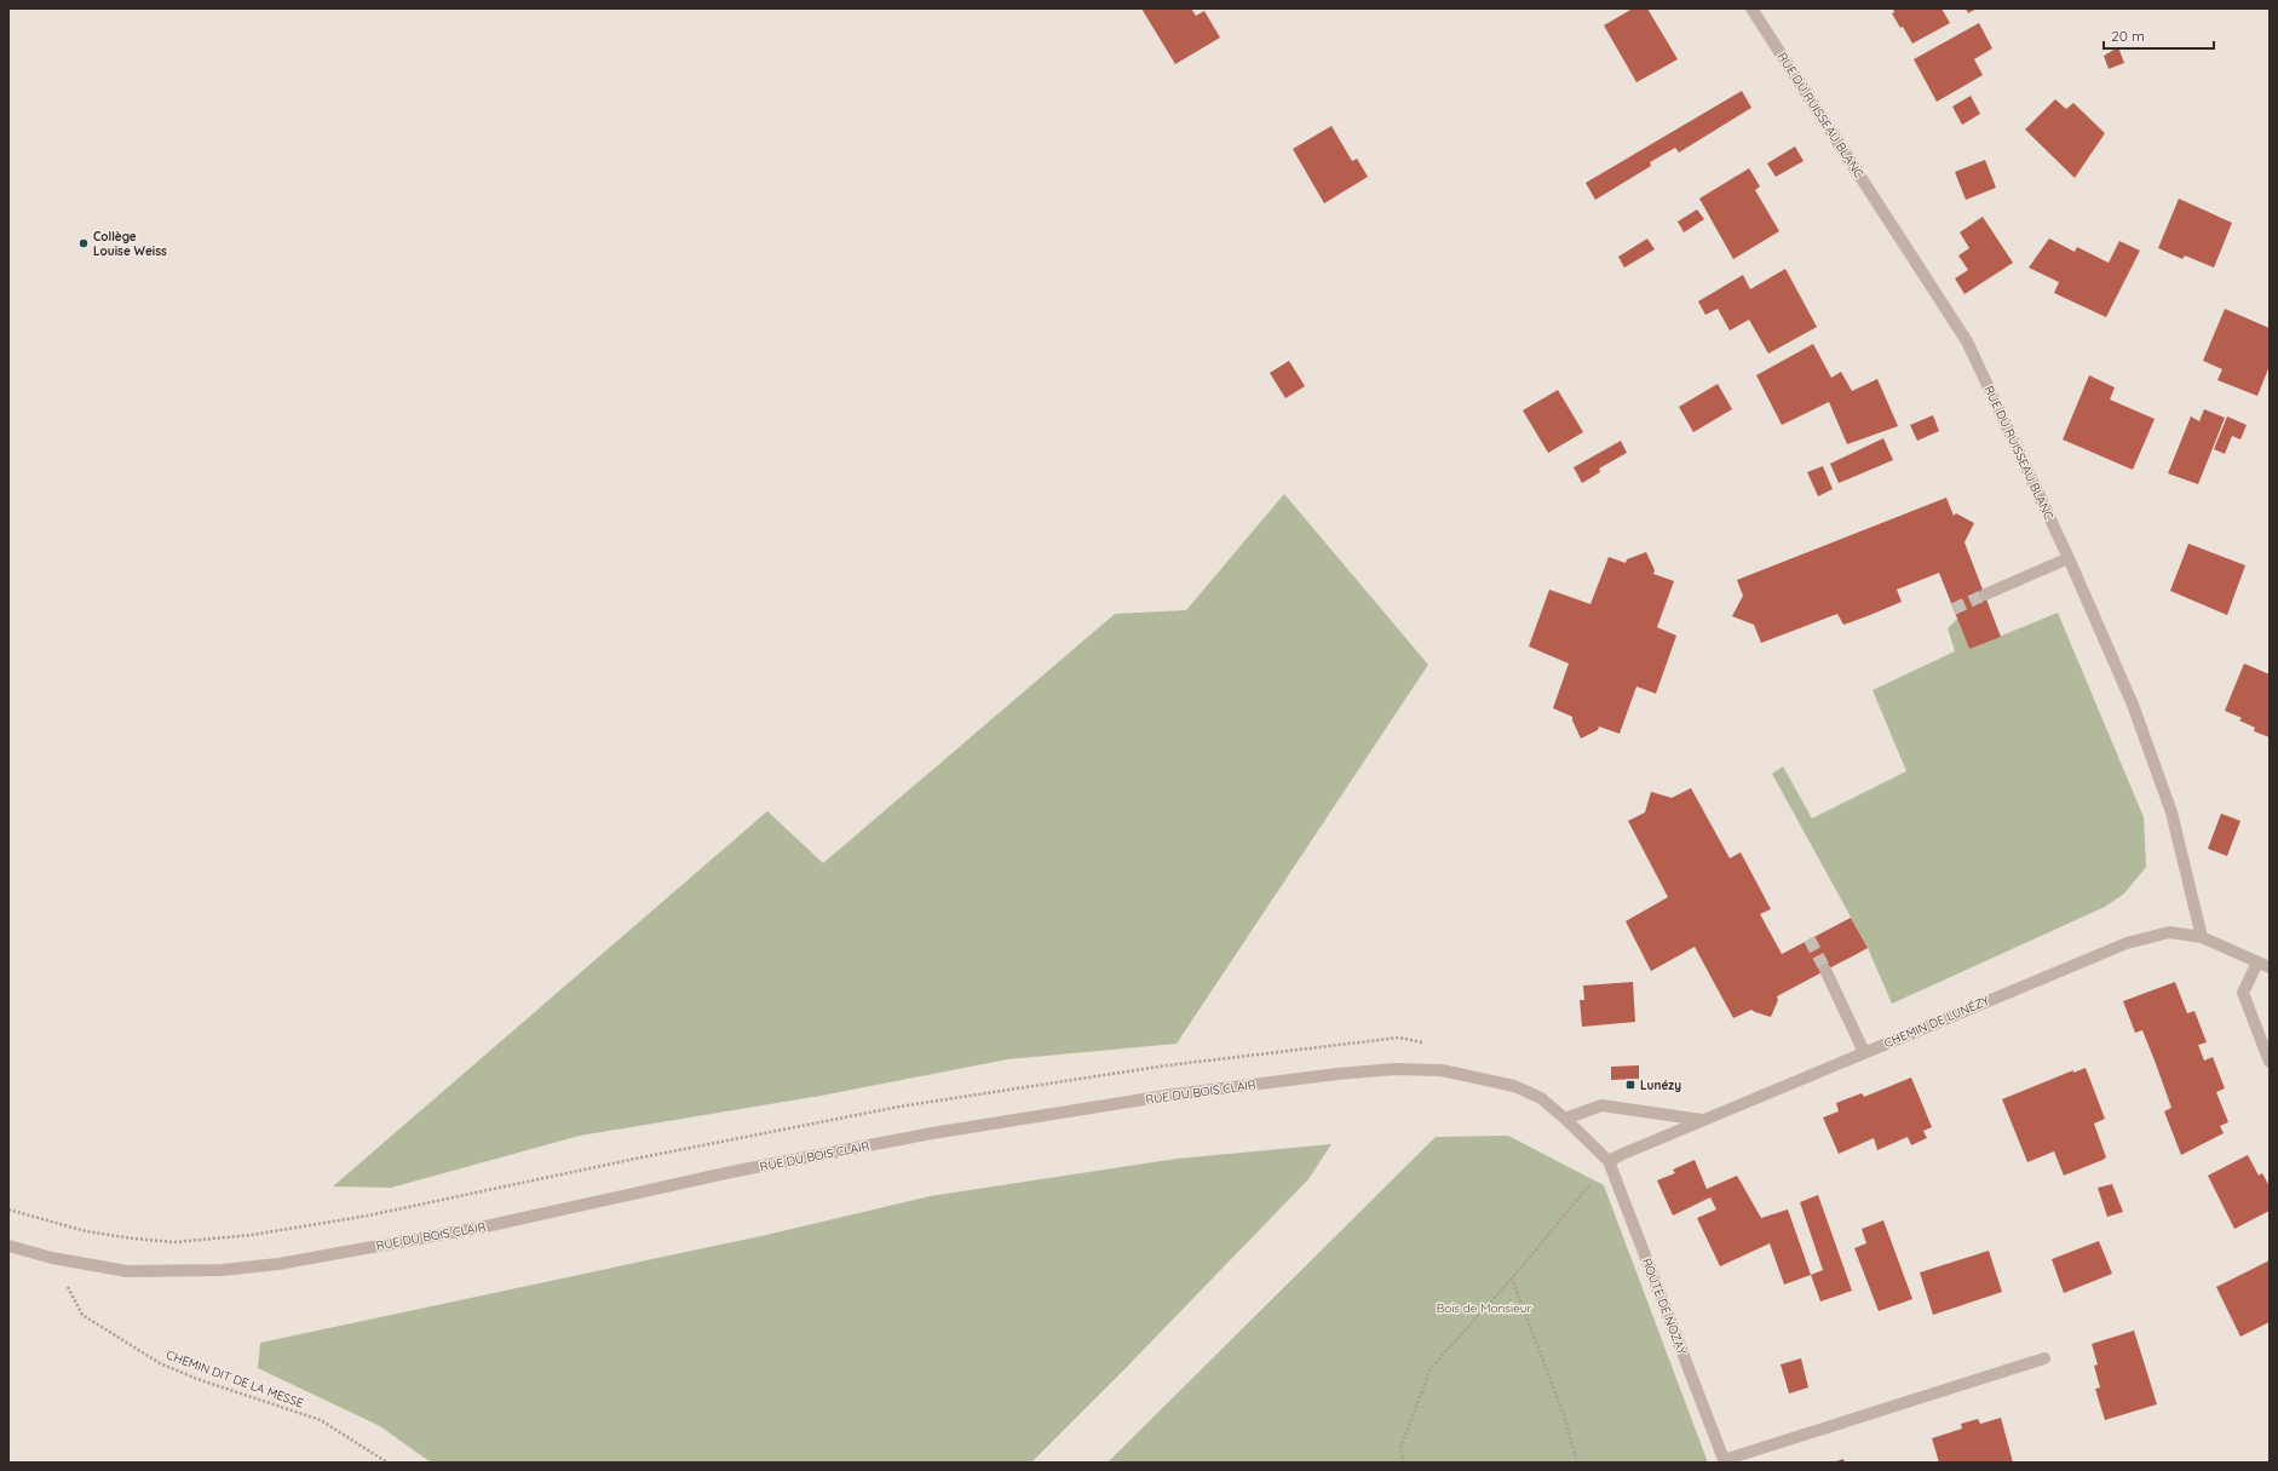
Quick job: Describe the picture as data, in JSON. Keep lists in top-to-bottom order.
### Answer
{
  "streets": {
    "street": [
      "RUE DU RUISSEAU BLANC",
      "CHEMIN DE LUNÉZY",
      "RUE DU BOIS CLAIR",
      "ROUTE DE NOZAY"
    ],
    "path": ["CHEMIN DIT DE LA MESSE"]
  },
  "crossings": [
    ["RUE DU RUISSEAU BLANC", "CHEMIN DE LUNÉZY"],
    ["CHEMIN DE LUNÉZY", "RUE DU BOIS CLAIR"],
    ["CHEMIN DE LUNÉZY", "ROUTE DE NOZAY"],
    ["RUE DU BOIS CLAIR", "ROUTE DE NOZAY"],
    ["RUE DU BOIS CLAIR", "CHEMIN DIT DE LA MESSE"]
  ],
  "parks": ["Bois de Monsieur"],
  "places": {
    "other": ["Collège Louise Weiss"],
    "transit": ["Lunézy"]
  },
  "scale_bar": "20 m"
}
